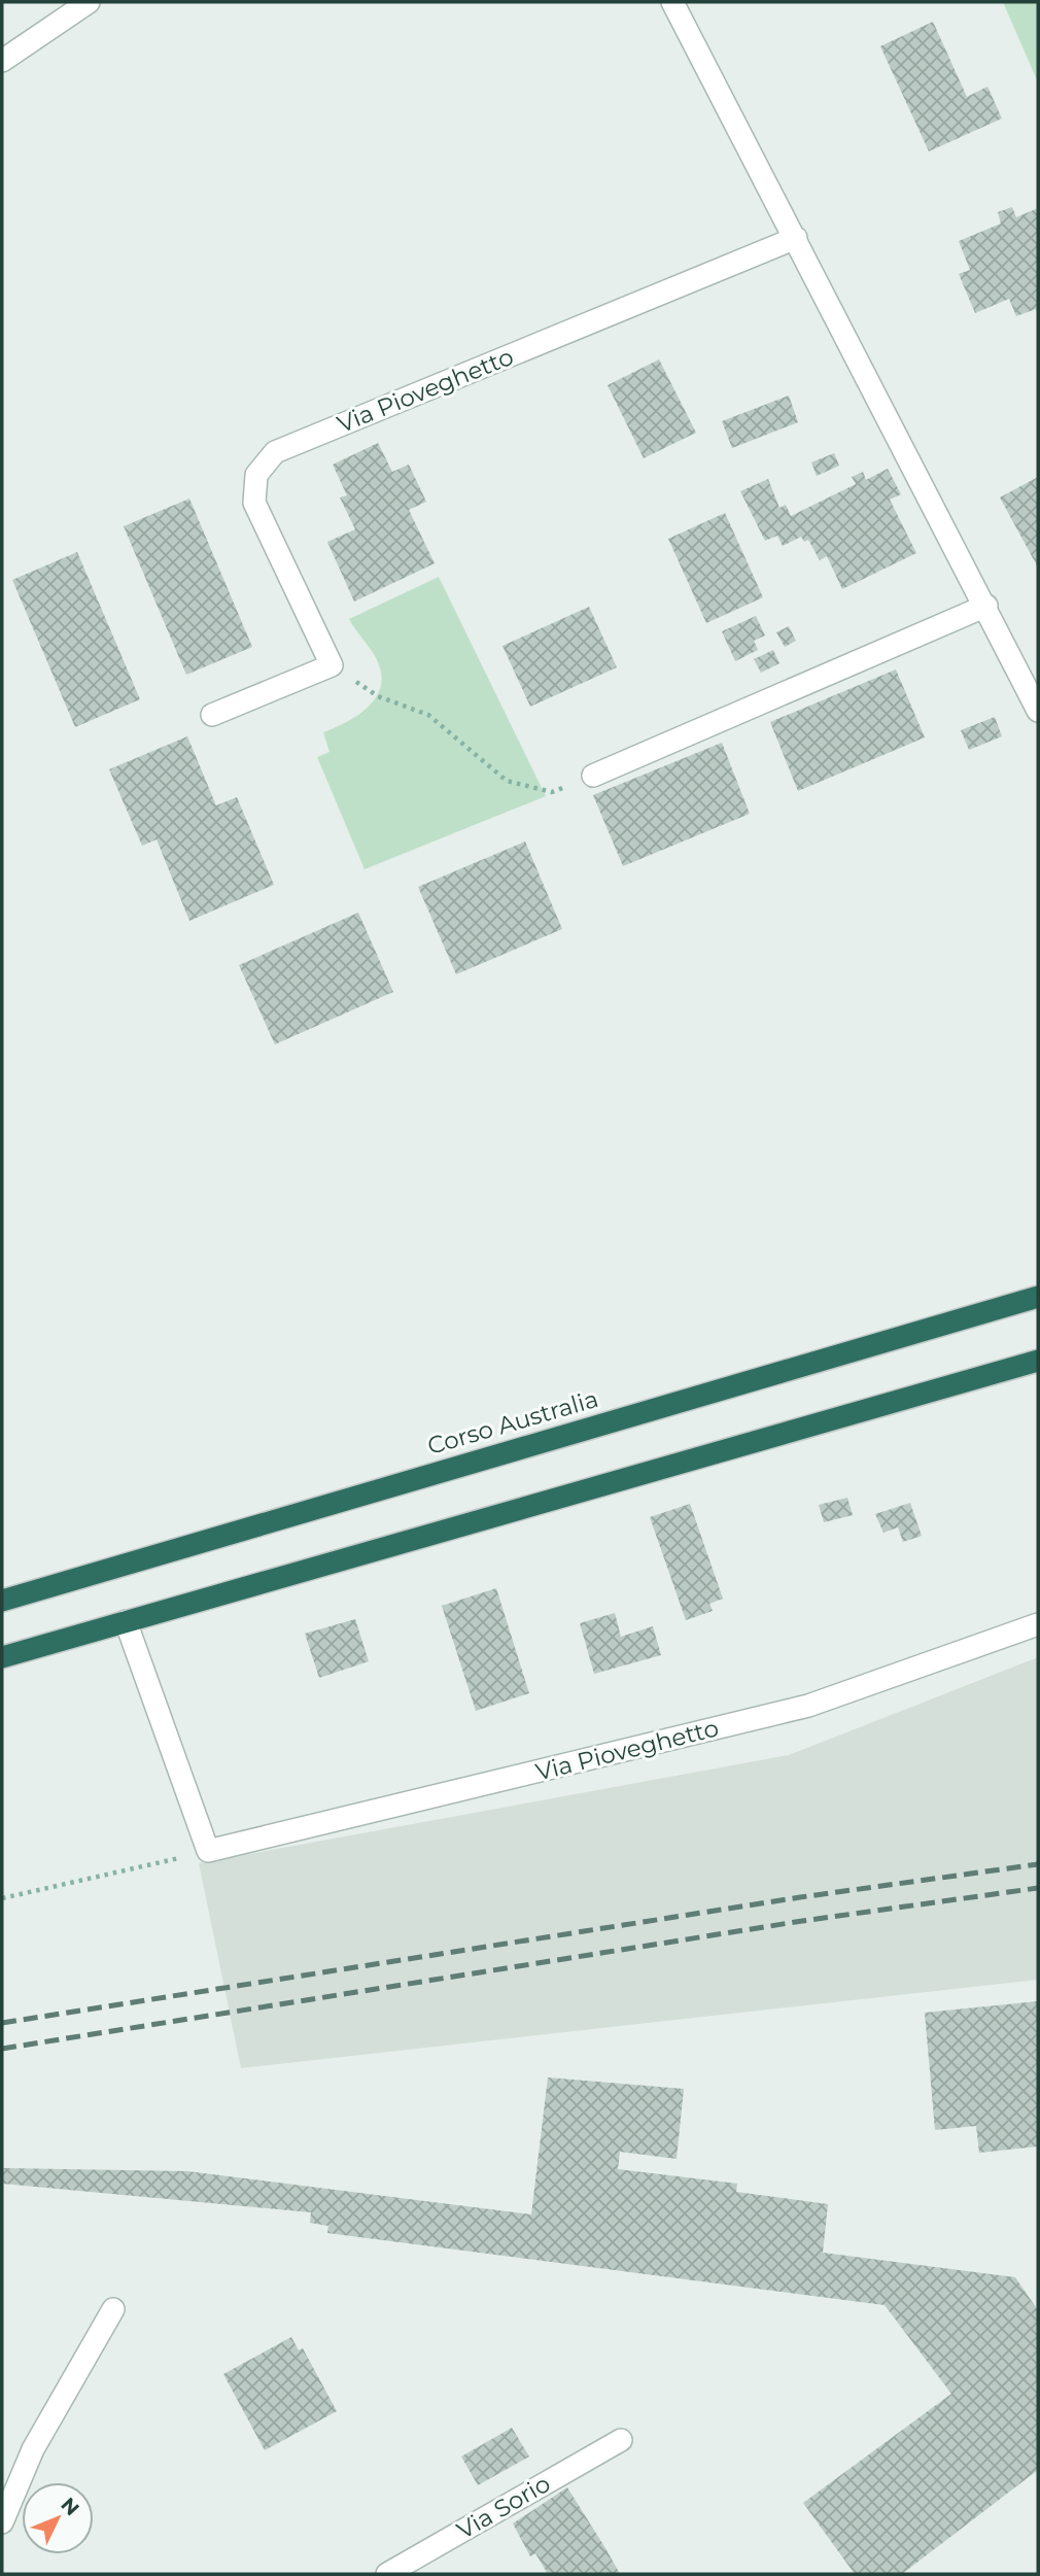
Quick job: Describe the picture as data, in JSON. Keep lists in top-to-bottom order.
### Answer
{
  "streets": {
    "highway": ["Corso Australia"],
    "street": ["Via Pioveghetto", "Via Sorio"]
  },
  "north": "top right"
}
